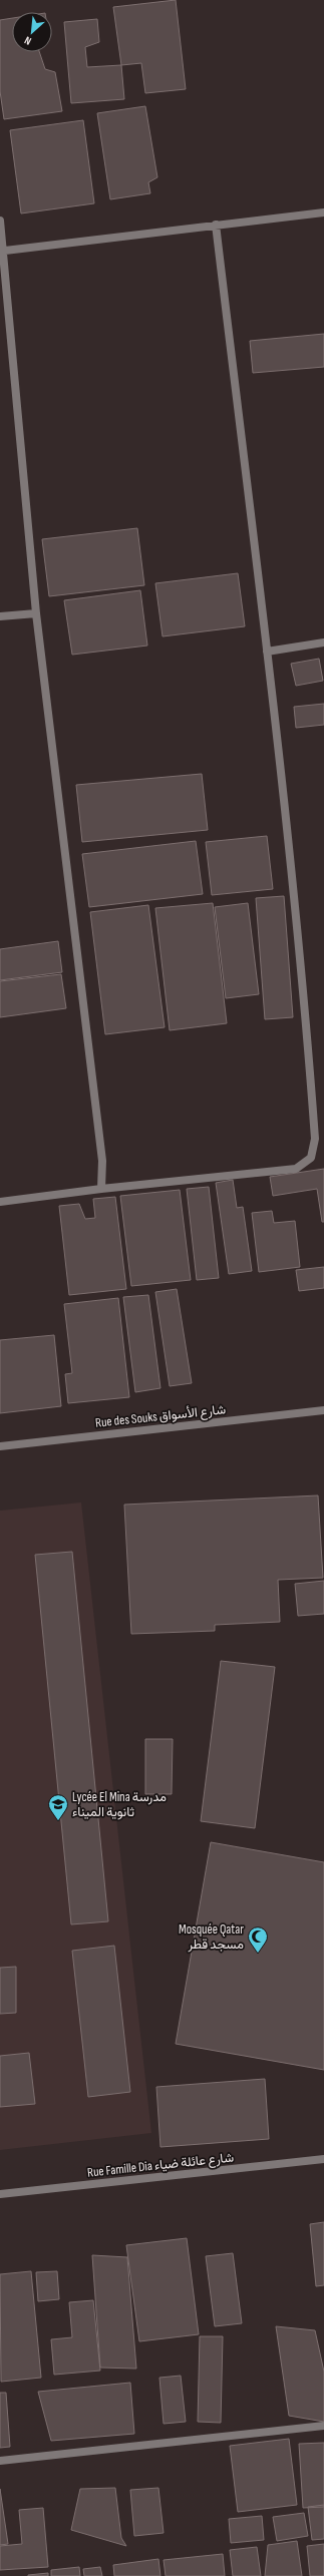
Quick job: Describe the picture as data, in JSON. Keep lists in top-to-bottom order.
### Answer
{
  "streets": {
    "street": ["Rue des Souks شارع الأسواق", "Rue Famille Dia شارع عائلة ضياء"]
  },
  "places": {
    "school or university": ["Lycée El Mina مدرسة ثانوية الميناء"],
    "mosque": ["Mosquée Qatar مسجد قطر"]
  },
  "north": "bottom left"
}
